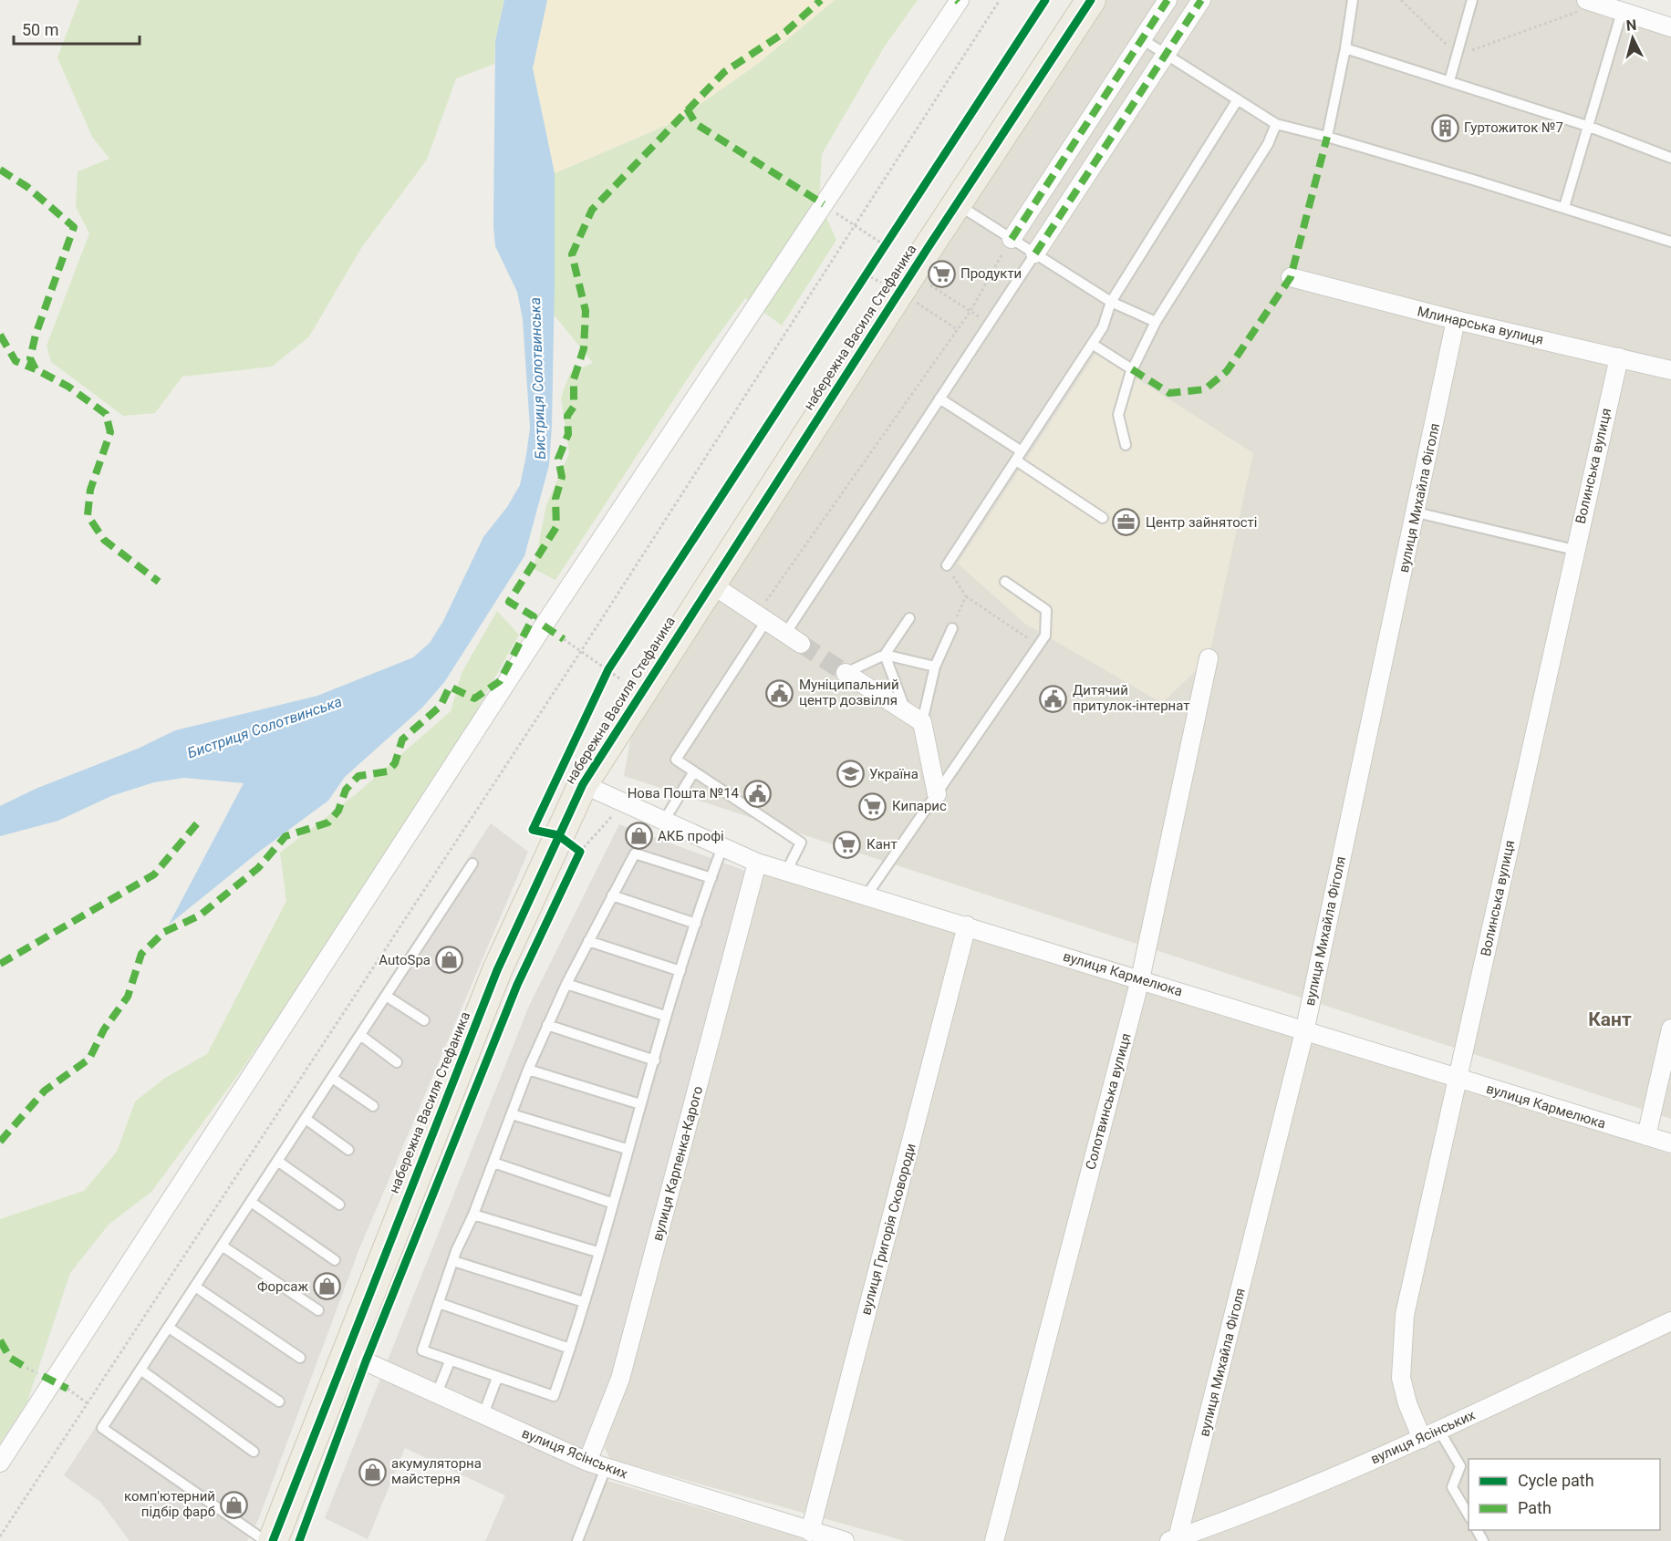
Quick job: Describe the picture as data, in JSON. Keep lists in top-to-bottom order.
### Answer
{
  "streets": {
    "main road": ["набережна Василя Стефаника"],
    "street": [
      "Млинарська вулиця",
      "Волинська вулиця",
      "вулиця Михайла Фіголя",
      "вулиця Кармелюка",
      "Солотвинська вулиця",
      "вулиця Карпенка-Карого",
      "вулиця Григорія Сковороди",
      "вулиця Ясінських"
    ]
  },
  "crossings": [
    ["Млинарська вулиця", "Волинська вулиця"],
    ["Млинарська вулиця", "вулиця Михайла Фіголя"],
    ["набережна Василя Стефаника", "вулиця Кармелюка"],
    ["набережна Василя Стефаника", "вулиця Ясінських"],
    ["Волинська вулиця", "вулиця Кармелюка"],
    ["Волинська вулиця", "вулиця Ясінських"],
    ["вулиця Михайла Фіголя", "вулиця Кармелюка"],
    ["вулиця Михайла Фіголя", "вулиця Ясінських"],
    ["вулиця Кармелюка", "Солотвинська вулиця"],
    ["вулиця Кармелюка", "вулиця Карпенка-Карого"],
    ["вулиця Кармелюка", "вулиця Григорія Сковороди"],
    ["вулиця Карпенка-Карого", "вулиця Ясінських"],
    ["вулиця Григорія Сковороди", "вулиця Ясінських"]
  ],
  "districts": ["Кант"],
  "water": ["Бистриця Солотвинська"],
  "places": {
    "building": ["Гуртожиток №7"],
    "supermarket": ["Продукти", "Кипарис", "Кант"],
    "office": ["Центр зайнятості"],
    "public building": ["Муніципальний центр дозвілля", "Дитячий притулок-інтернат", "Нова Пошта №14"],
    "school or university": ["Україна"],
    "shop": [
      "АКБ профі",
      "AutoSpa",
      "Форсаж",
      "акумуляторна майстерня",
      "комп'ютерний підбір фарб"
    ]
  },
  "legend": ["Cycle path", "Path"],
  "scale_bar": "50 m",
  "north": "top"
}
